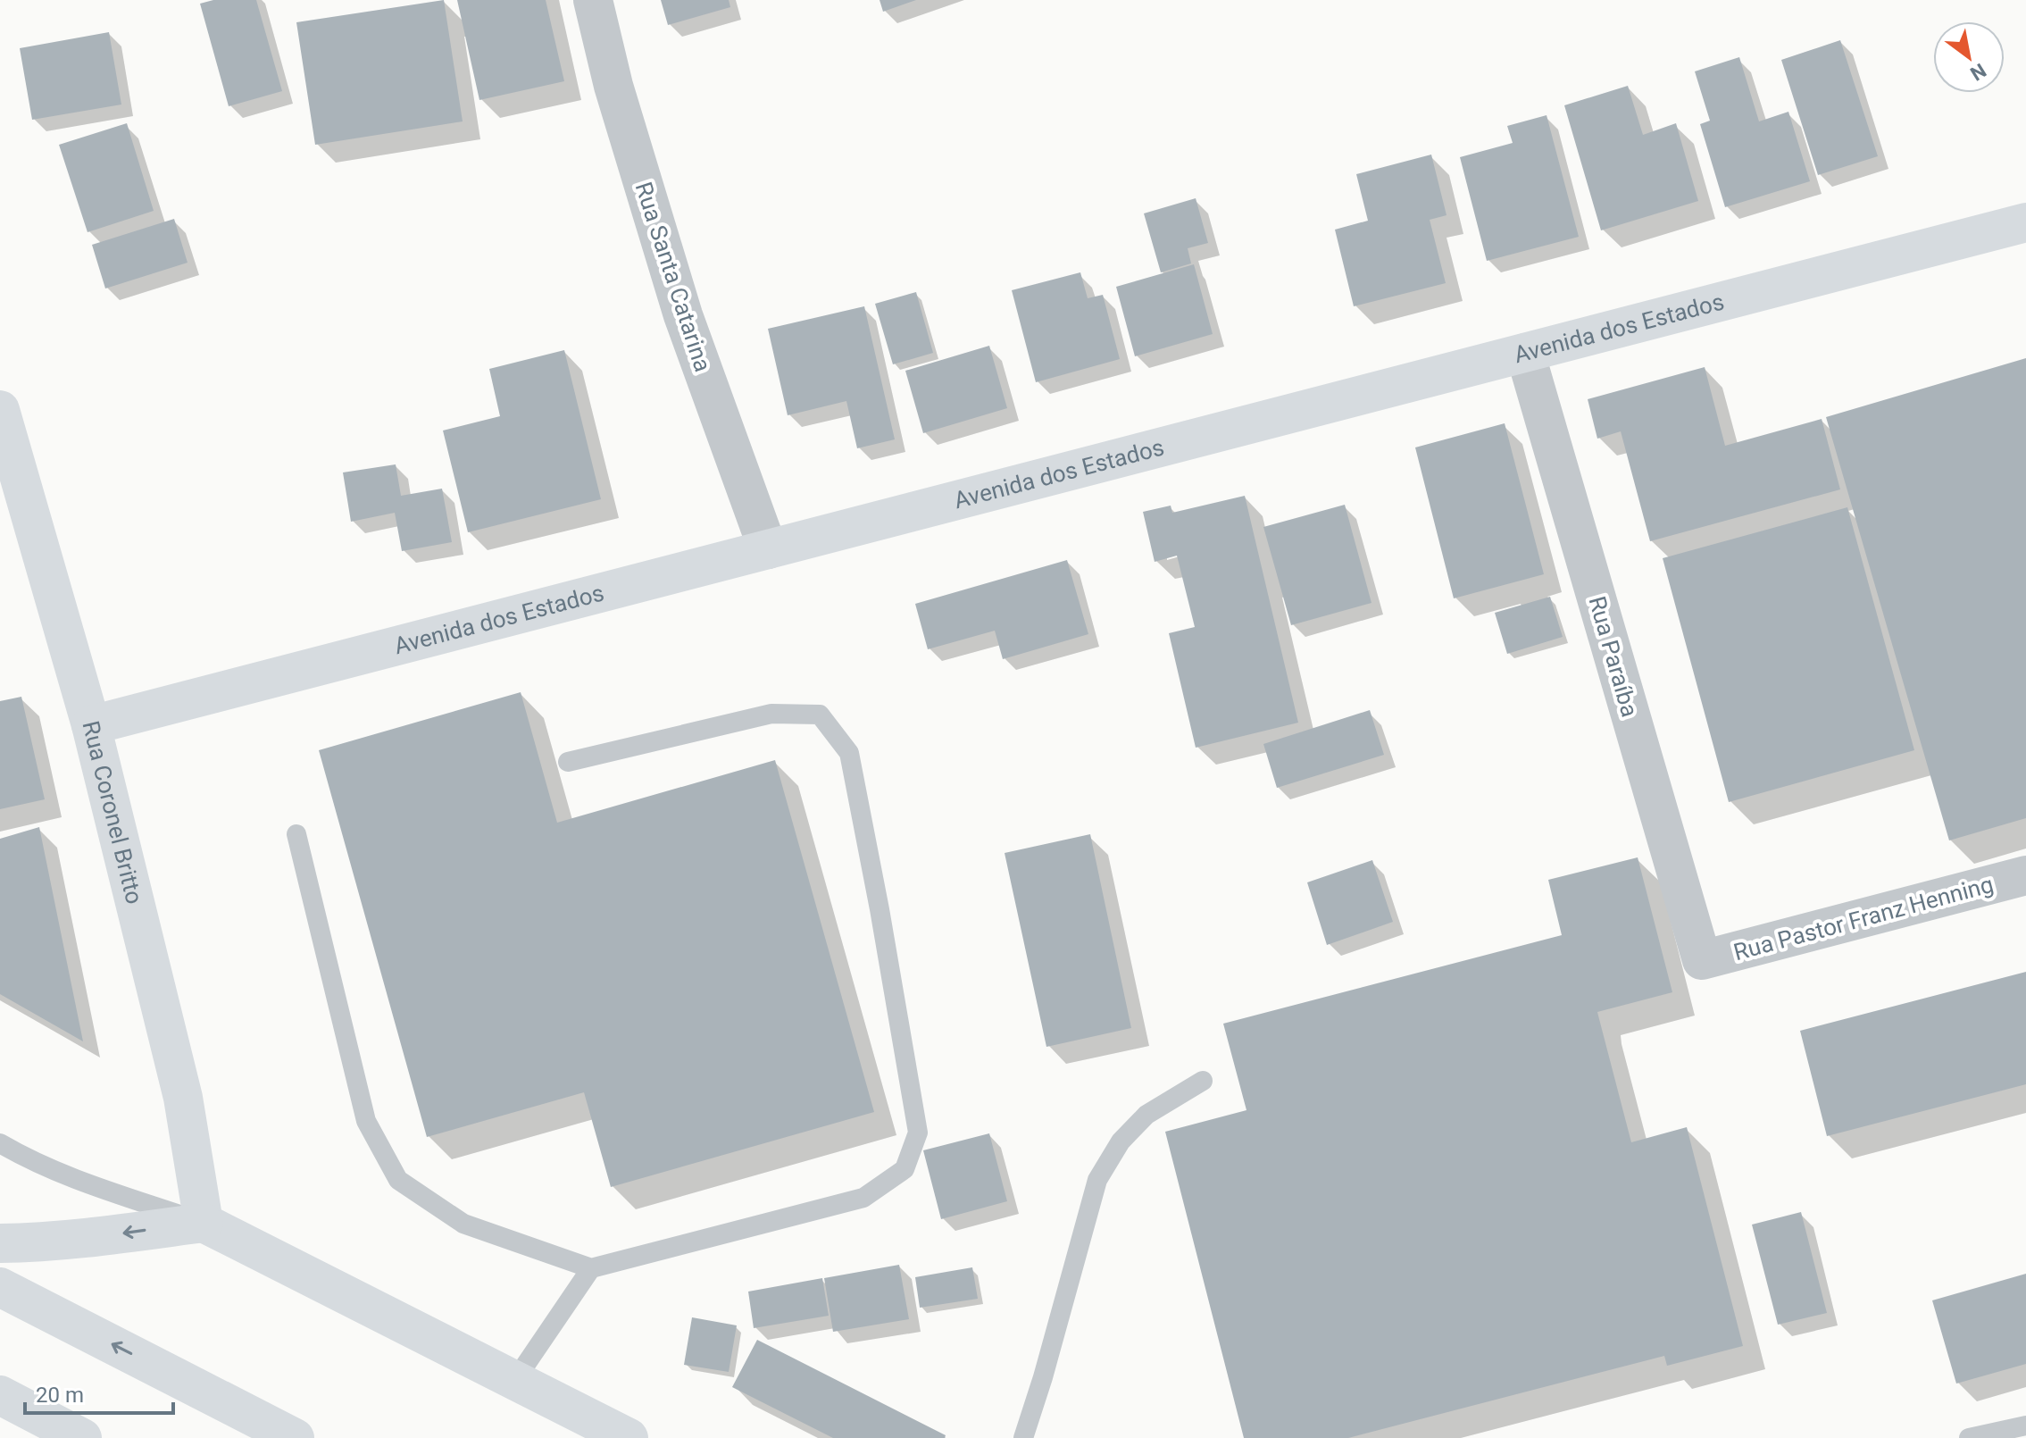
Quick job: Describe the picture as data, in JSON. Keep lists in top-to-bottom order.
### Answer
{
  "streets": {
    "main road": ["Avenida dos Estados", "Rua Coronel Britto"],
    "street": ["Rua Santa Catarina", "Rua Paraíba", "Rua Pastor Franz Henning"]
  },
  "crossings": [
    ["Rua Santa Catarina", "Avenida dos Estados"],
    ["Avenida dos Estados", "Rua Paraíba"],
    ["Avenida dos Estados", "Rua Coronel Britto"],
    ["Rua Paraíba", "Rua Pastor Franz Henning"]
  ],
  "scale_bar": "20 m",
  "north": "bottom right"
}
